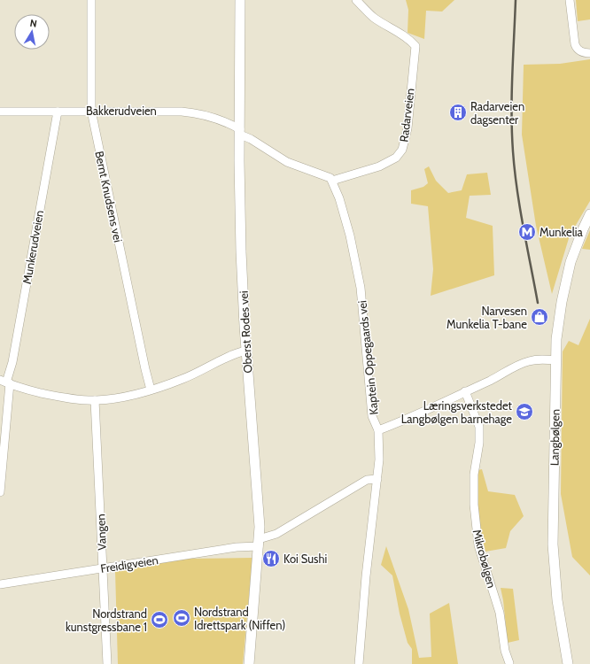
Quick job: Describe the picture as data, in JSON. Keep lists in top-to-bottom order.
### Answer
{
  "streets": {
    "street": [
      "Bakkerudveien",
      "Radarveien",
      "Bernt Knudsens vei",
      "Munkerudveien",
      "Oberst Rodes vei",
      "Kaptein Oppegaards vei",
      "Langbølgen",
      "Vangen",
      "Mikrobølgen",
      "Freidigveien"
    ]
  },
  "crossings": [
    ["Bakkerudveien", "Radarveien"],
    ["Bakkerudveien", "Bernt Knudsens vei"],
    ["Bakkerudveien", "Munkerudveien"],
    ["Bakkerudveien", "Oberst Rodes vei"],
    ["Bakkerudveien", "Kaptein Oppegaards vei"],
    ["Radarveien", "Kaptein Oppegaards vei"],
    ["Oberst Rodes vei", "Freidigveien"],
    ["Kaptein Oppegaards vei", "Freidigveien"],
    ["Vangen", "Freidigveien"]
  ],
  "places": {
    "building": ["Radarveien dagsenter"],
    "metro station": ["Munkelia"],
    "shop": ["Narvesen Munkelia T-bane"],
    "school or university": ["Læringsverkstedet Langbølgen barnehage"],
    "restaurant": ["Koi Sushi"],
    "sports": ["Nordstrand Idrettspark (Niffen)", "Nordstrand kunstgressbane 1"]
  },
  "north": "top"
}
